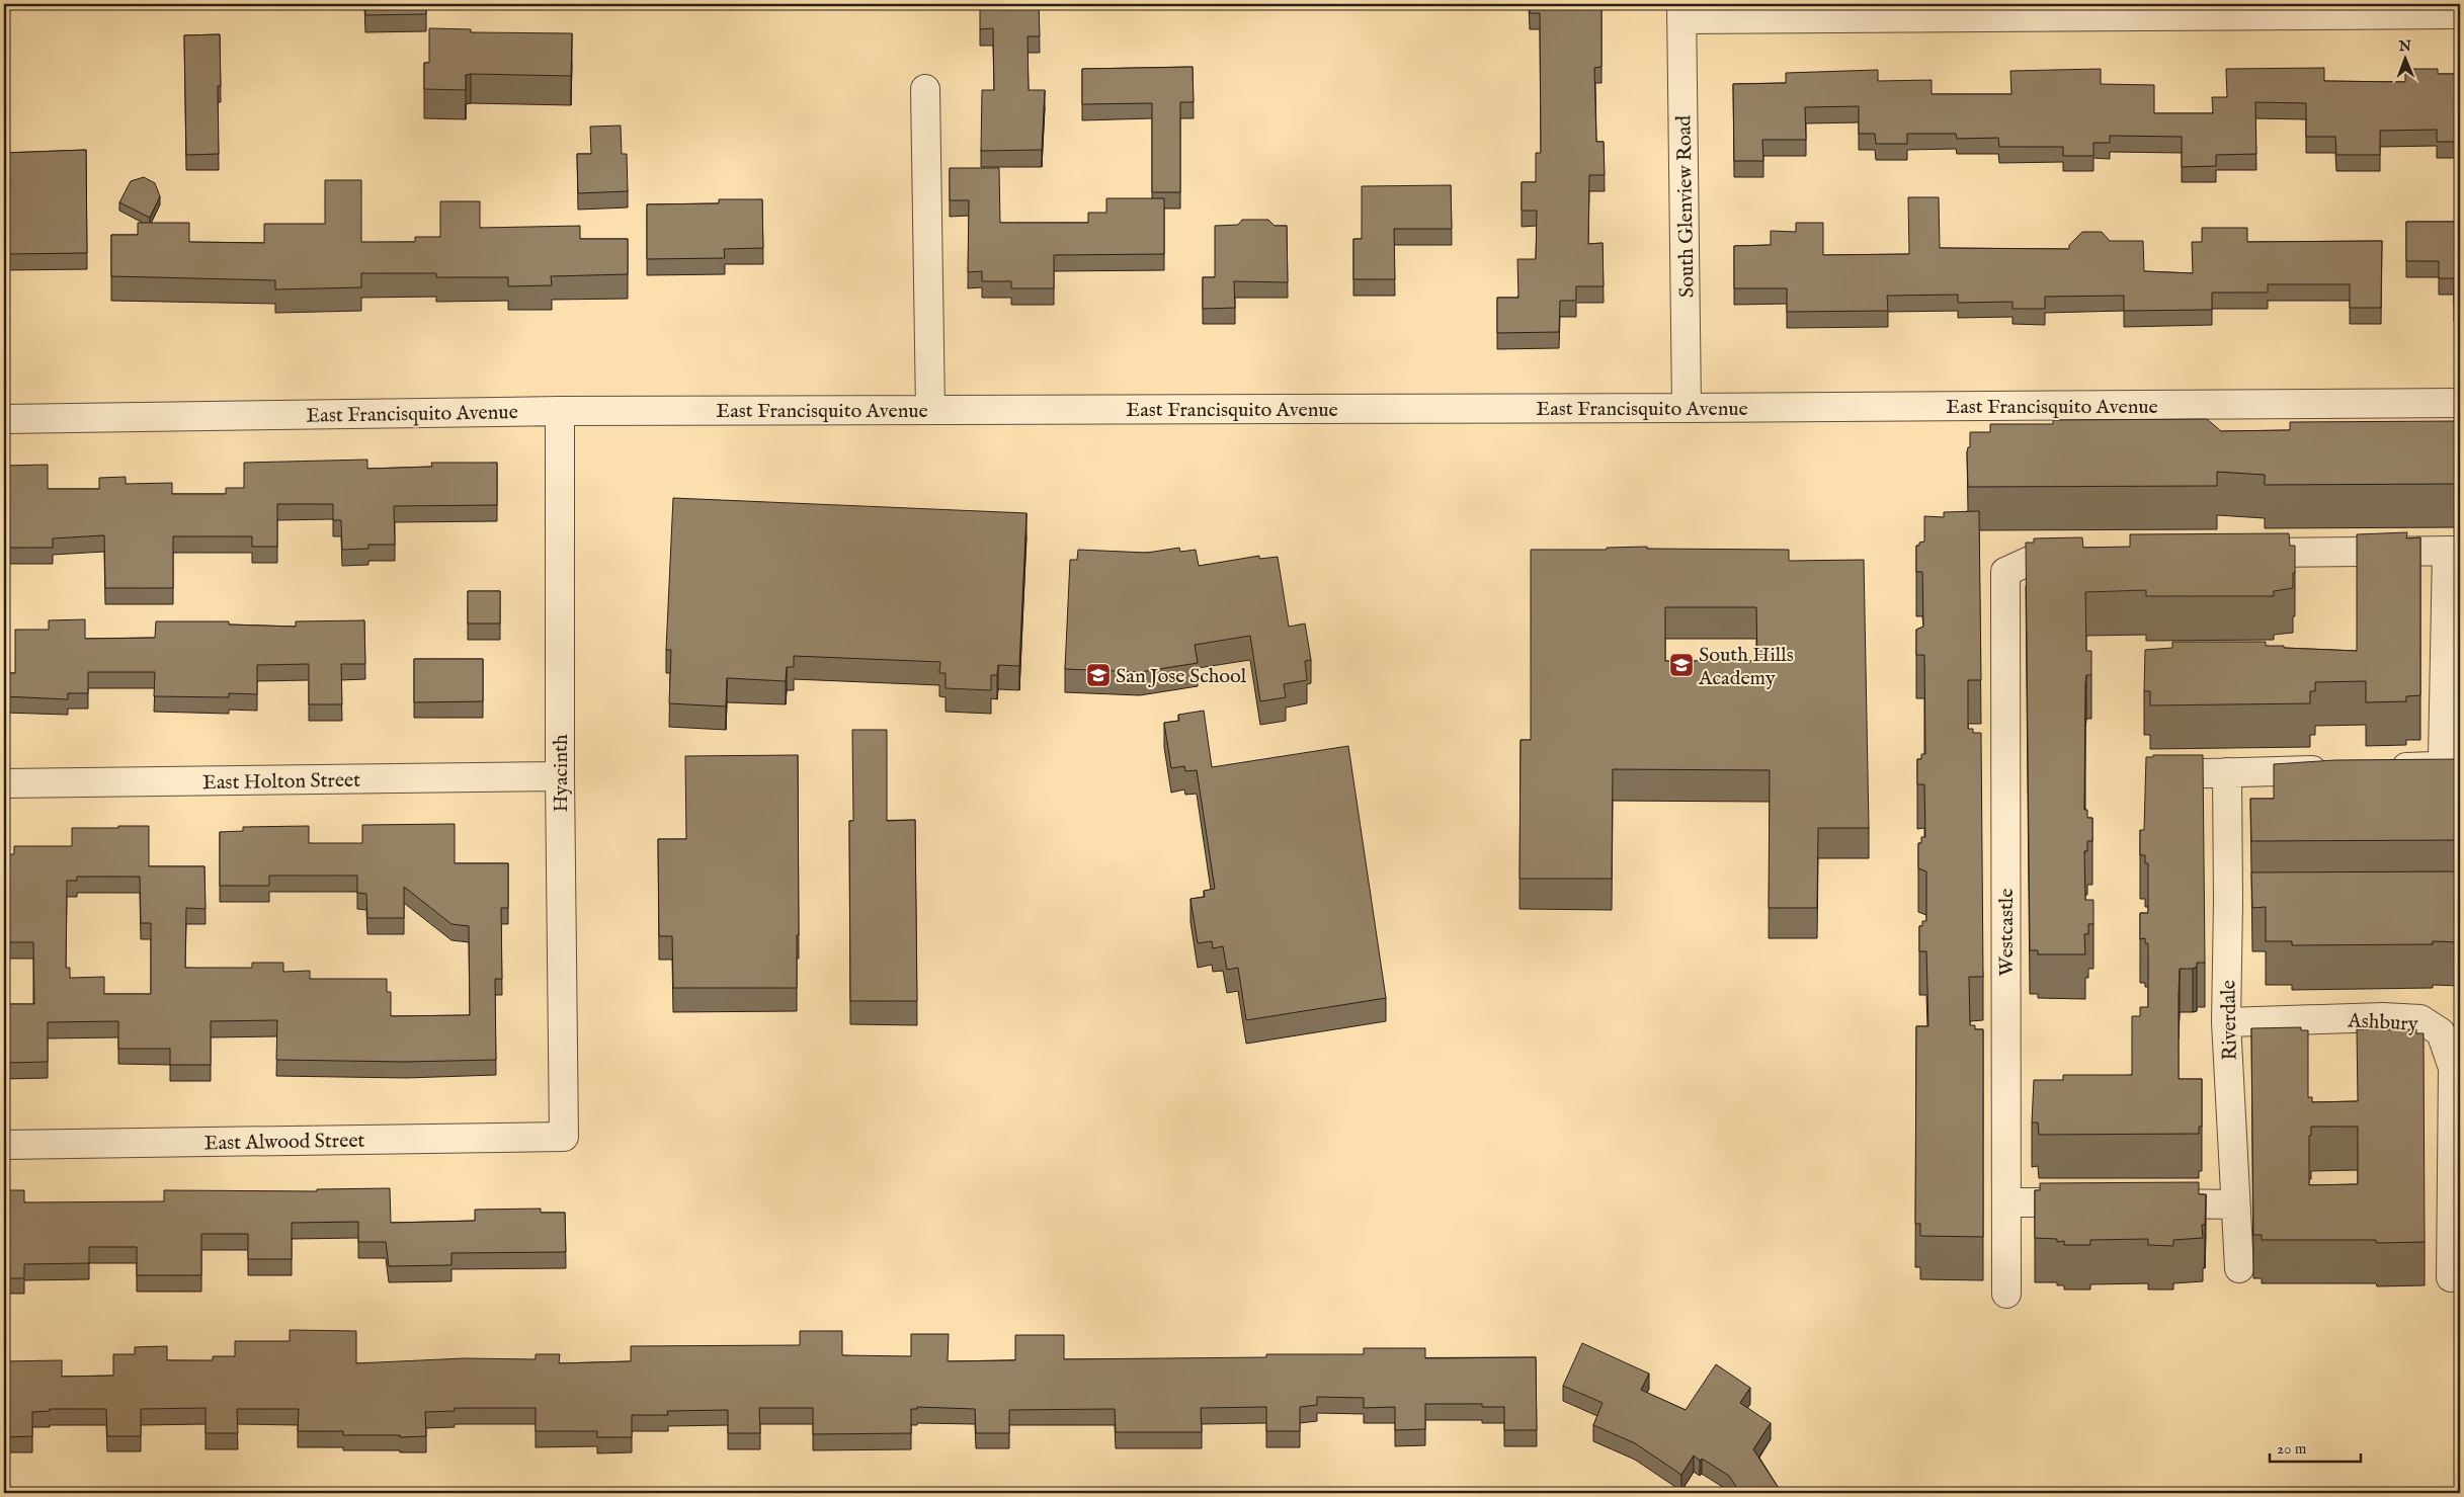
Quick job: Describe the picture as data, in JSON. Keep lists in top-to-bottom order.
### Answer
{
  "streets": {
    "street": [
      "South Glenview Road",
      "East Francisquito Avenue",
      "Hyacinth",
      "East Holton Street",
      "Westcastle",
      "Riverdale",
      "Ashbury",
      "East Alwood Street"
    ]
  },
  "crossings": [
    ["South Glenview Road", "East Francisquito Avenue"],
    ["East Francisquito Avenue", "Hyacinth"],
    ["Hyacinth", "East Holton Street"],
    ["Hyacinth", "East Alwood Street"],
    ["Riverdale", "Ashbury"]
  ],
  "places": {
    "school or university": ["South Hills Academy", "San Jose School"]
  },
  "scale_bar": "20 m",
  "north": "top"
}
